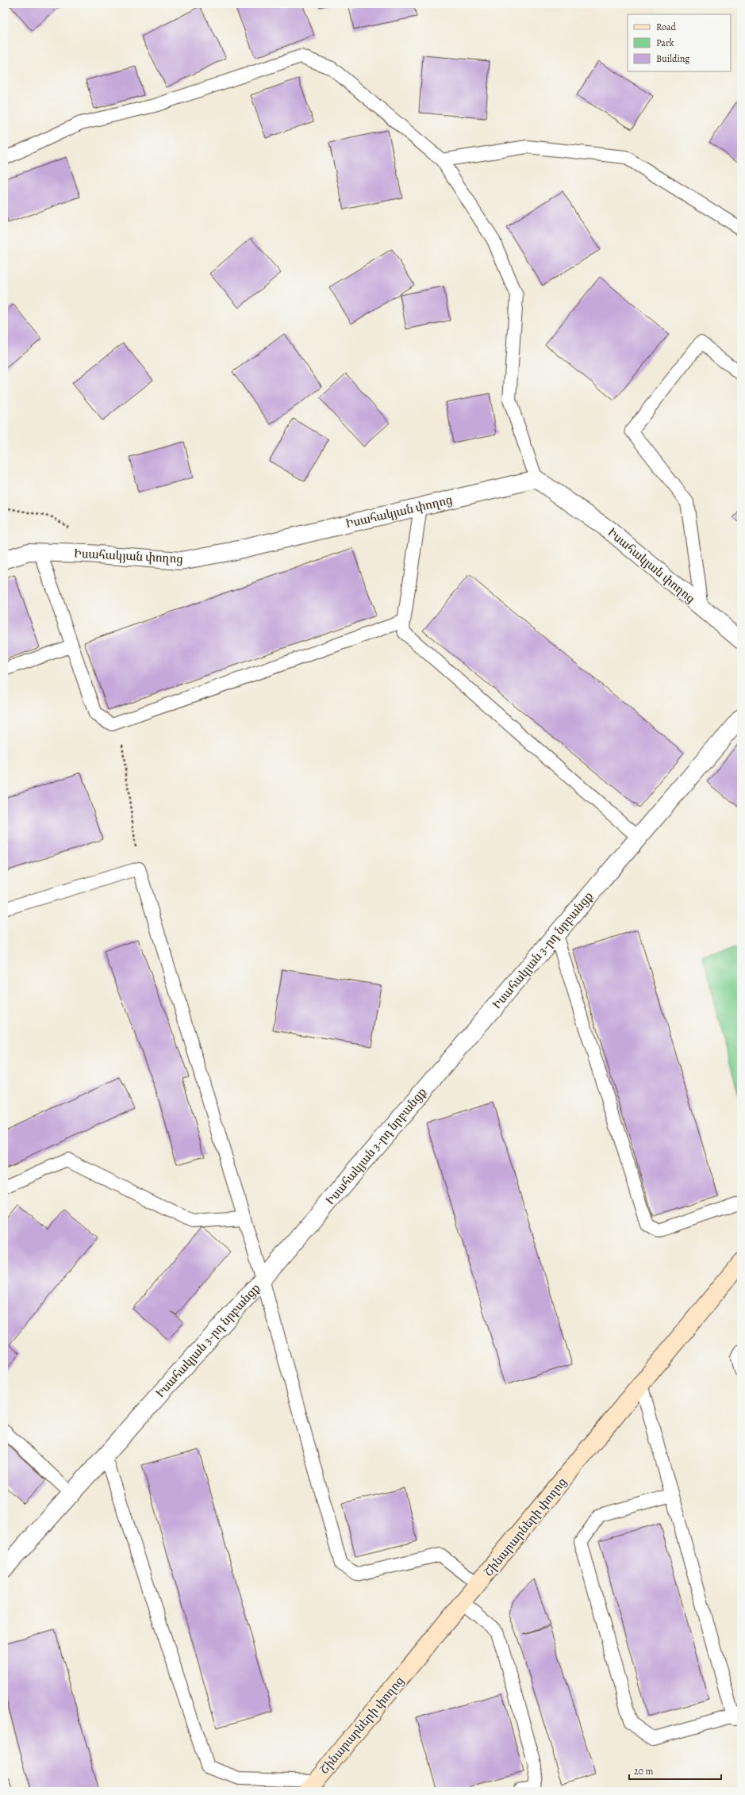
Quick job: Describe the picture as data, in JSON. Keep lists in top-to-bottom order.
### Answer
{
  "streets": {
    "street": ["Իսահակյան փողոց", "Իսահակյան 3-րդ նրբանցք", "Շինարարների փողոց"]
  },
  "legend": ["Road", "Park", "Building"],
  "scale_bar": "20 m"
}
